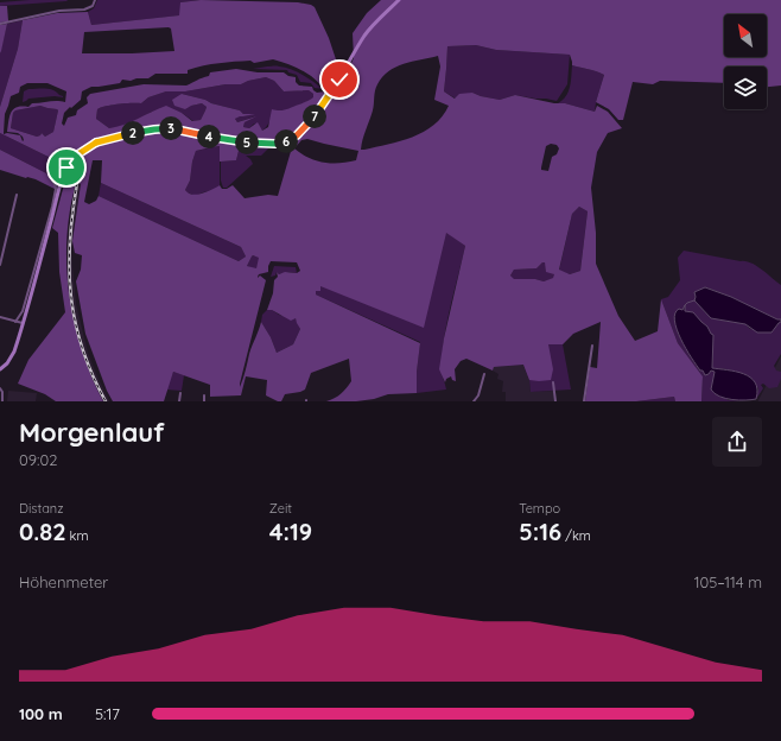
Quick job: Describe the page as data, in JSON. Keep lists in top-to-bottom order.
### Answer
{
  "north": "top left",
  "page": {
    "pins": [
      "7",
      "3",
      "2",
      "4",
      "6",
      "5"
    ],
    "heading": ["Morgenlauf", "09:02"],
    "stats": [
      ["Distanz", "0.82 km"],
      ["Zeit", "4:19"],
      ["Tempo", "5:16 /km"]
    ],
    "chart": ["Höhenmeter", "105–114 m"],
    "list": [
      {
        "name": "100 m",
        "note": "5:17"
      }
    ]
  }
}
